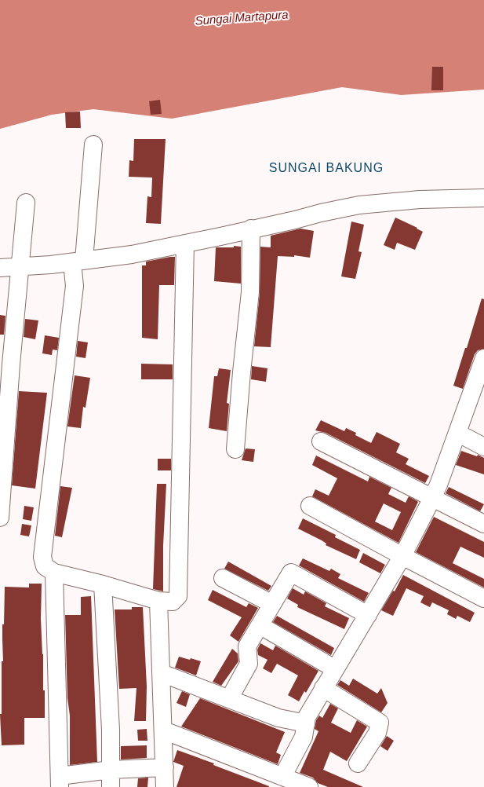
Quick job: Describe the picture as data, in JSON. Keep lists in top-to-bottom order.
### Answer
{
  "districts": ["SUNGAI BAKUNG"],
  "water": ["Sungai Martapura"]
}
